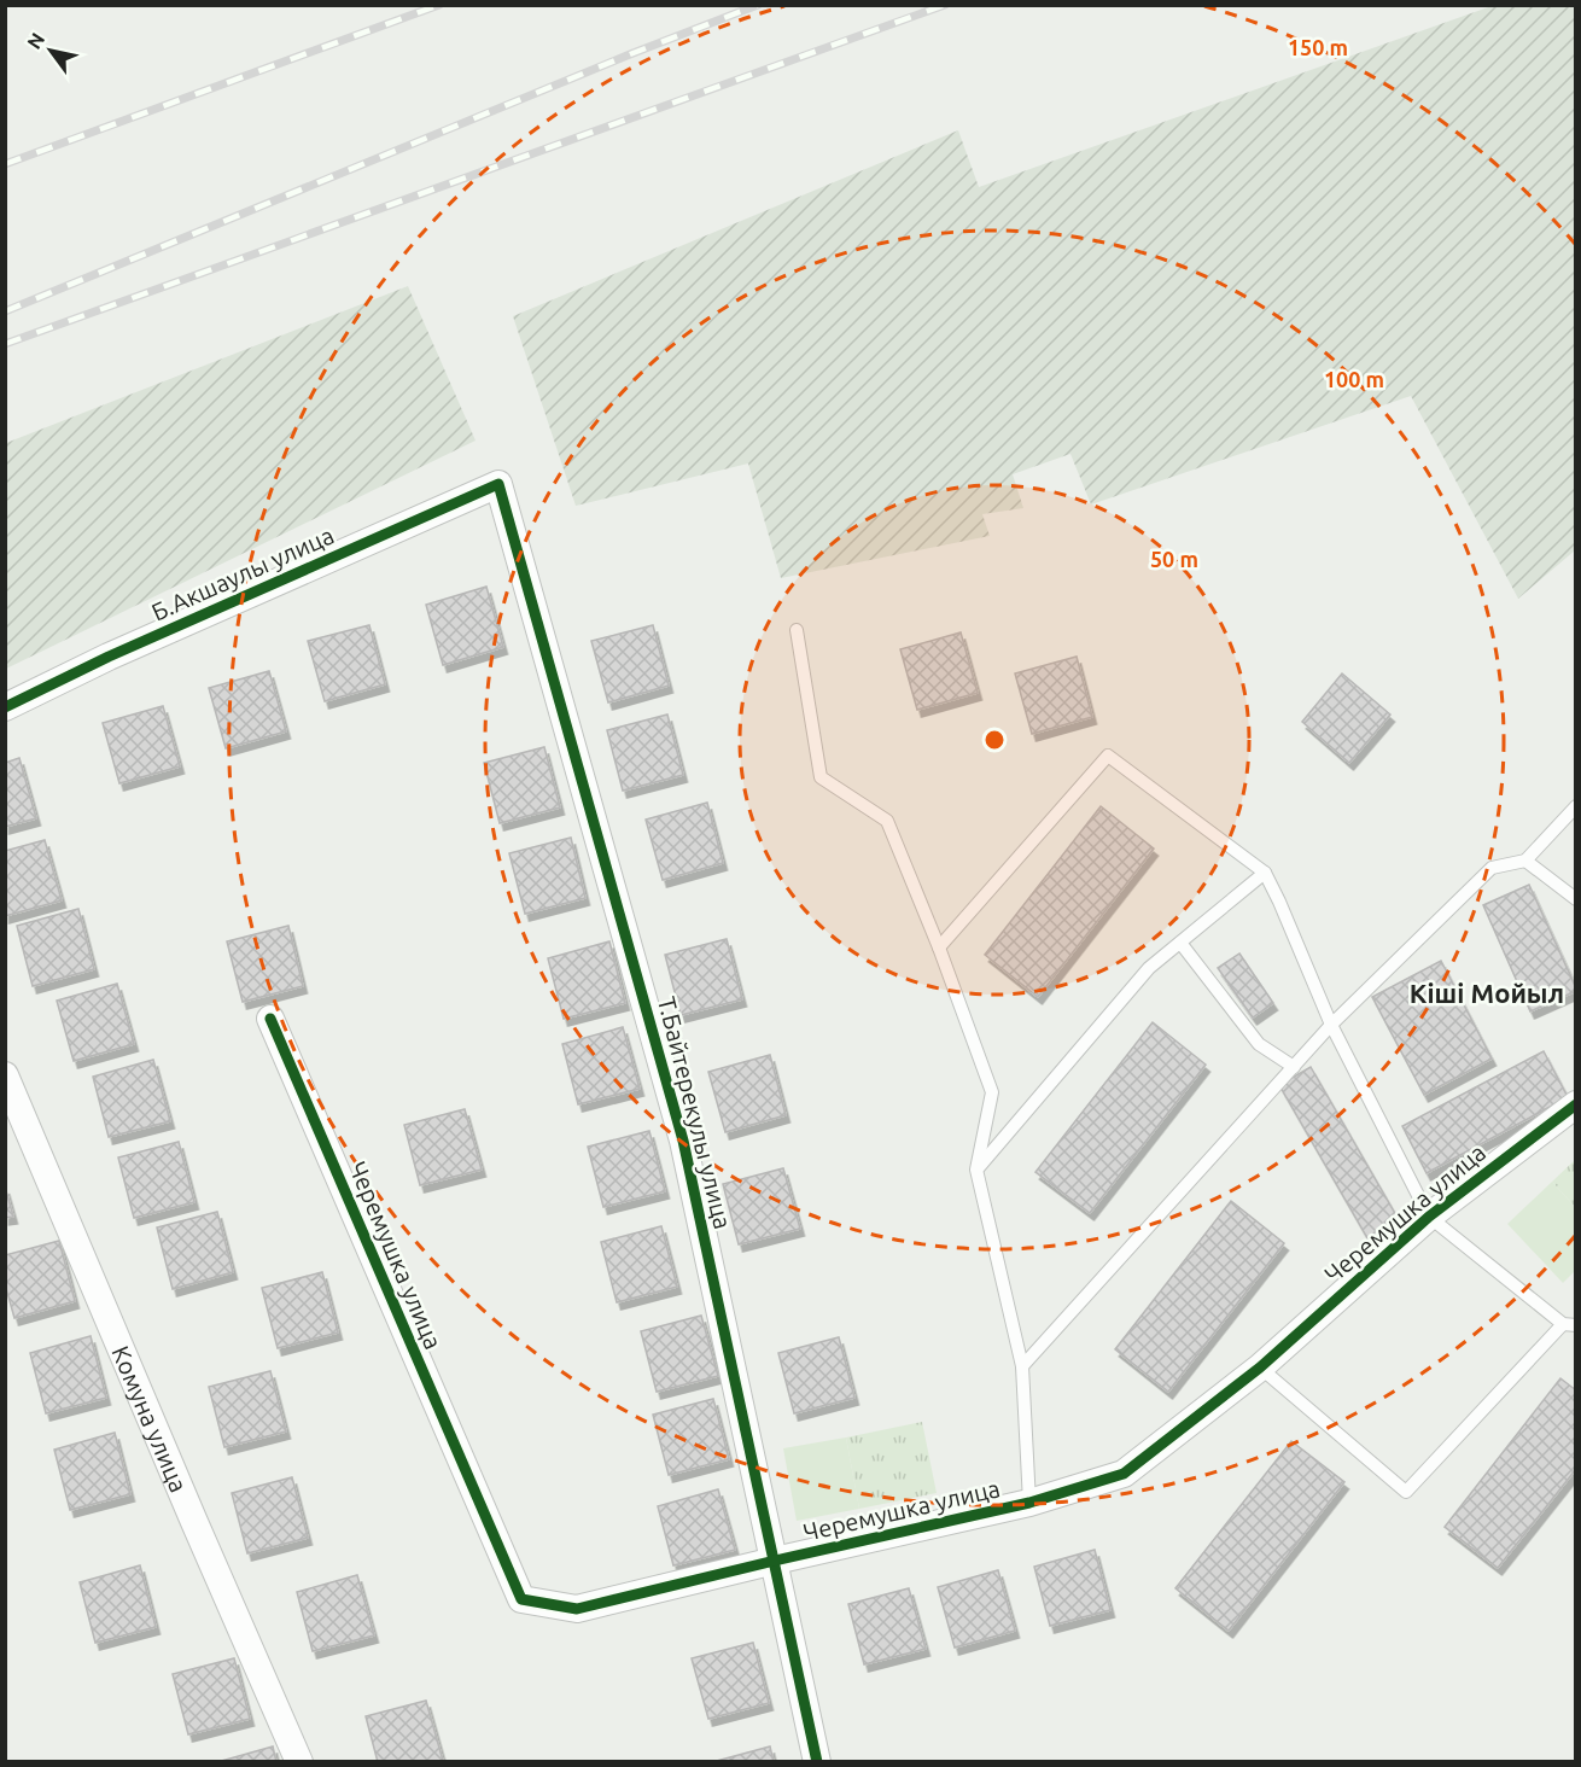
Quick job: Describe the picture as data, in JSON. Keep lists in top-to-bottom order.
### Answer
{
  "streets": {
    "street": [
      "Б.Акшаулы улица",
      "Т.Байтерекулы улица",
      "Черемушка улица",
      "Комуна улица"
    ]
  },
  "crossings": [
    ["Б.Акшаулы улица", "Т.Байтерекулы улица"],
    ["Т.Байтерекулы улица", "Черемушка улица"]
  ],
  "districts": ["Кіші Мойыл"],
  "north": "top left",
  "rings": ["150 m", "100 m", "50 m"]
}
